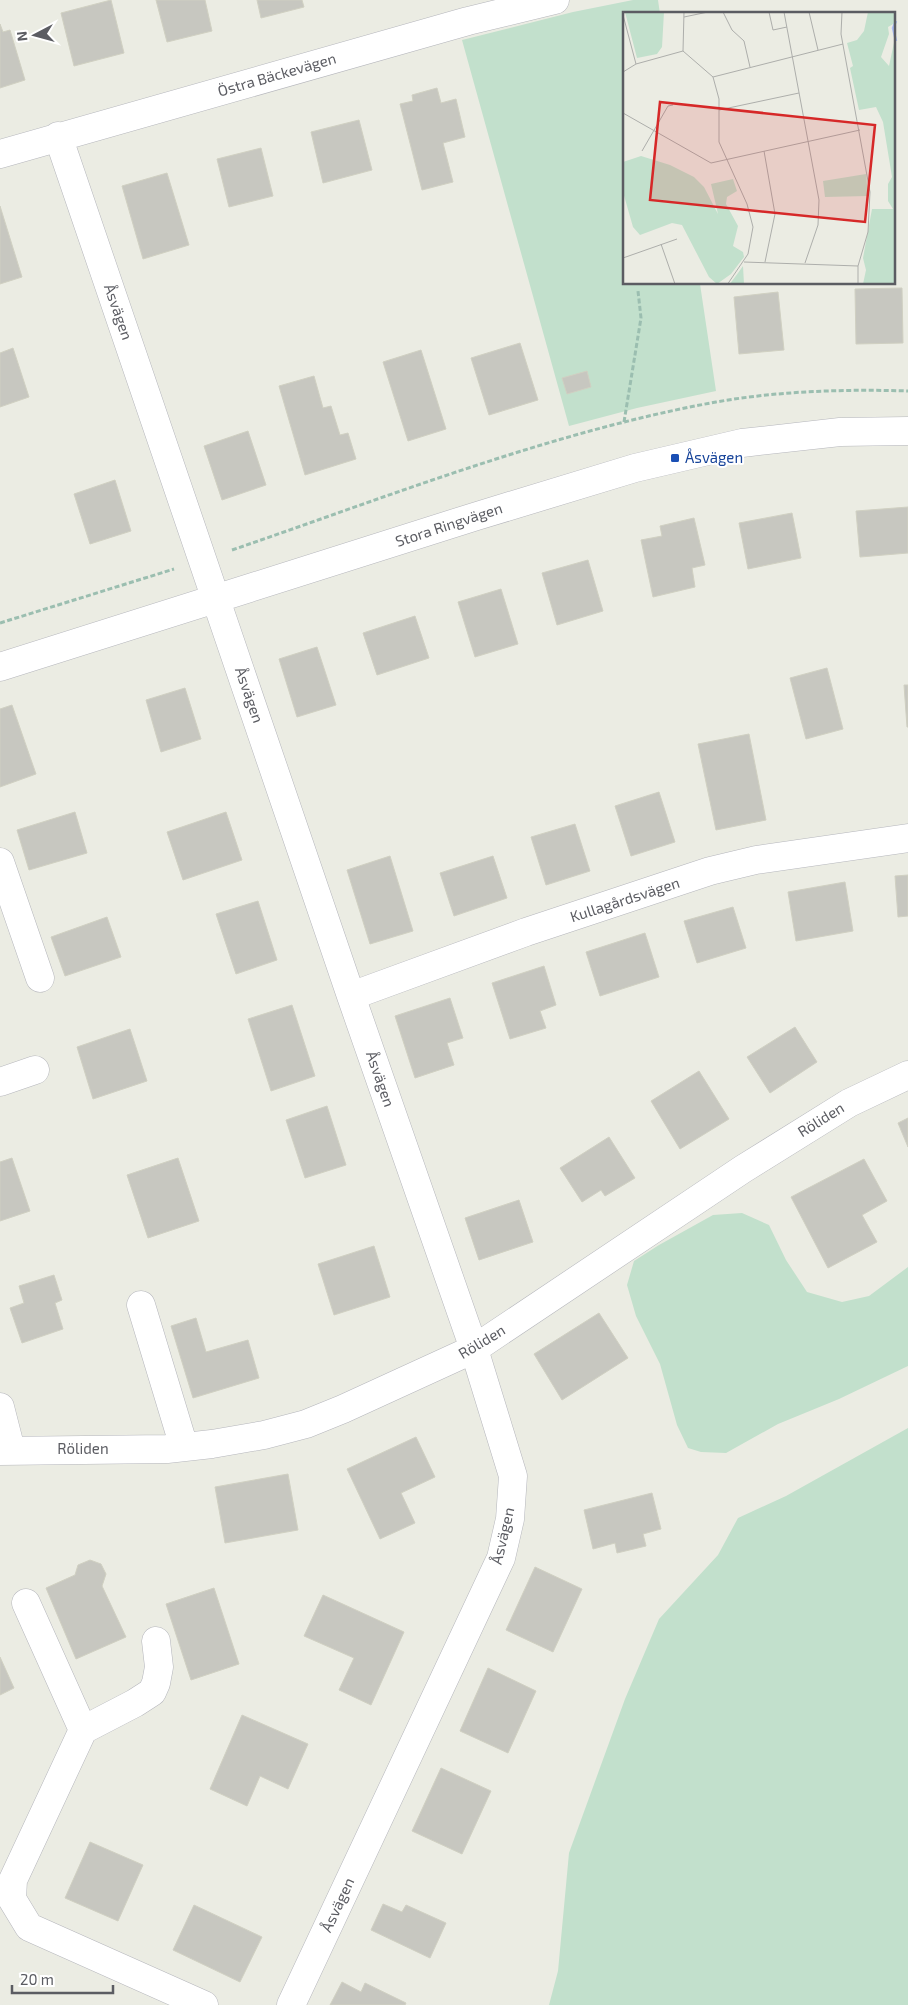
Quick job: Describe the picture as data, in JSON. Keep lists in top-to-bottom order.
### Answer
{
  "streets": {
    "street": [
      "Östra Bäckevägen",
      "Åsvägen",
      "Stora Ringvägen",
      "Kullagårdsvägen",
      "Röliden"
    ]
  },
  "crossings": [
    ["Östra Bäckevägen", "Åsvägen"],
    ["Åsvägen", "Stora Ringvägen"],
    ["Åsvägen", "Kullagårdsvägen"],
    ["Åsvägen", "Röliden"]
  ],
  "places": {
    "transit": ["Åsvägen"]
  },
  "scale_bar": "20 m",
  "north": "left"
}
